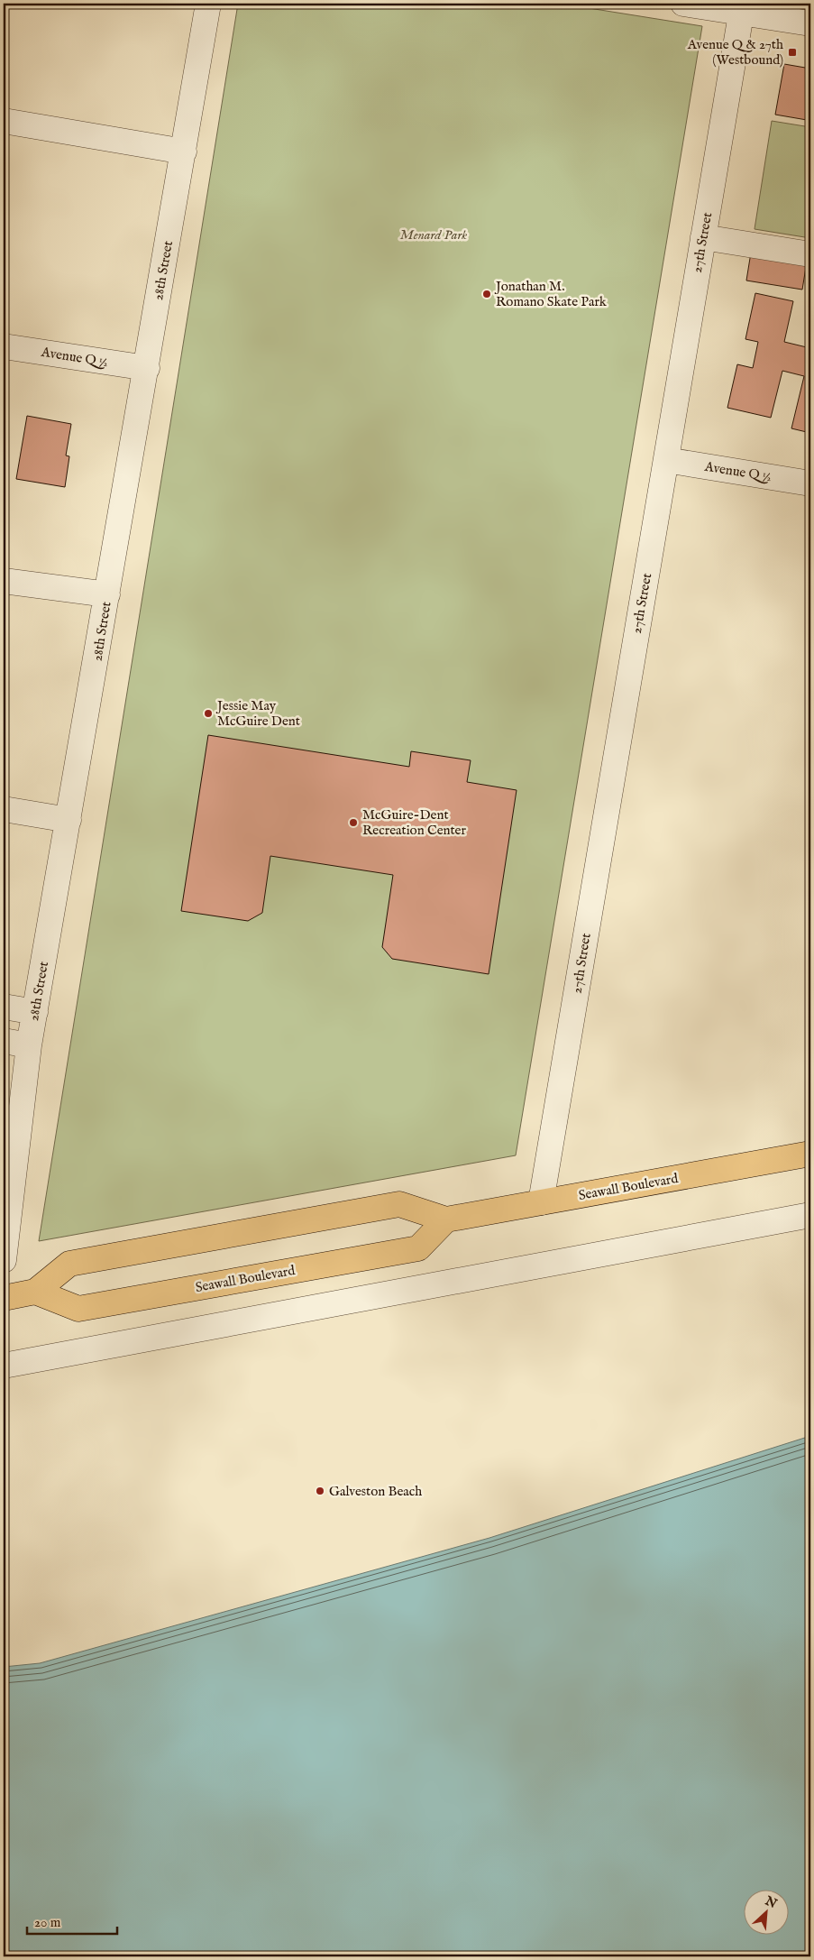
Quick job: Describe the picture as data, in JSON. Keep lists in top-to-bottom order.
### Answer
{
  "streets": {
    "main road": ["Seawall Boulevard"],
    "street": ["27th Street", "28th Street", "Avenue Q ½"]
  },
  "crossings": [
    ["27th Street", "Avenue Q ½"],
    ["27th Street", "Seawall Boulevard"],
    ["28th Street", "Avenue Q ½"]
  ],
  "parks": ["Menard Park"],
  "places": {
    "transit": ["Avenue Q & 27th (Westbound)"],
    "other": [
      "Jonathan M. Romano Skate Park",
      "Jessie May McGuire Dent",
      "McGuire-Dent Recreation Center",
      "Galveston Beach"
    ]
  },
  "scale_bar": "20 m",
  "north": "top right"
}
